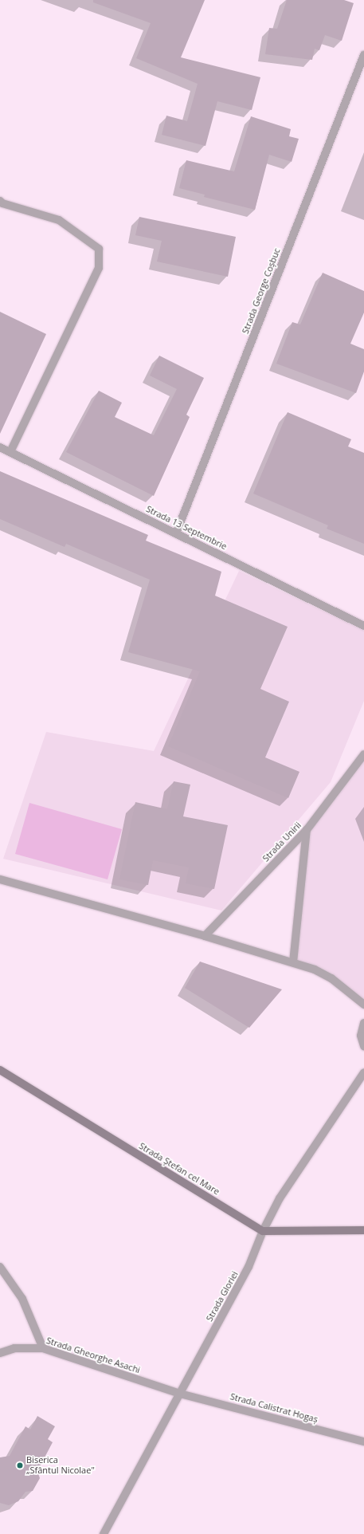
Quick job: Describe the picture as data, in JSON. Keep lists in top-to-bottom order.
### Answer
{
  "streets": {
    "street": [
      "Strada George Coșbuc",
      "Strada 13 Septembrie",
      "Strada Unirii",
      "Strada Ștefan cel Mare",
      "Strada Gloriei",
      "Strada Gheorghe Asachi",
      "Strada Calistrat Hogaș"
    ]
  },
  "crossings": [
    ["Strada George Coșbuc", "Strada 13 Septembrie"],
    ["Strada Ștefan cel Mare", "Strada Gloriei"],
    ["Strada Gloriei", "Strada Gheorghe Asachi"],
    ["Strada Gloriei", "Strada Calistrat Hogaș"],
    ["Strada Gheorghe Asachi", "Strada Calistrat Hogaș"]
  ],
  "places": ["Biserica „Sfântul Nicolae\""]
}
